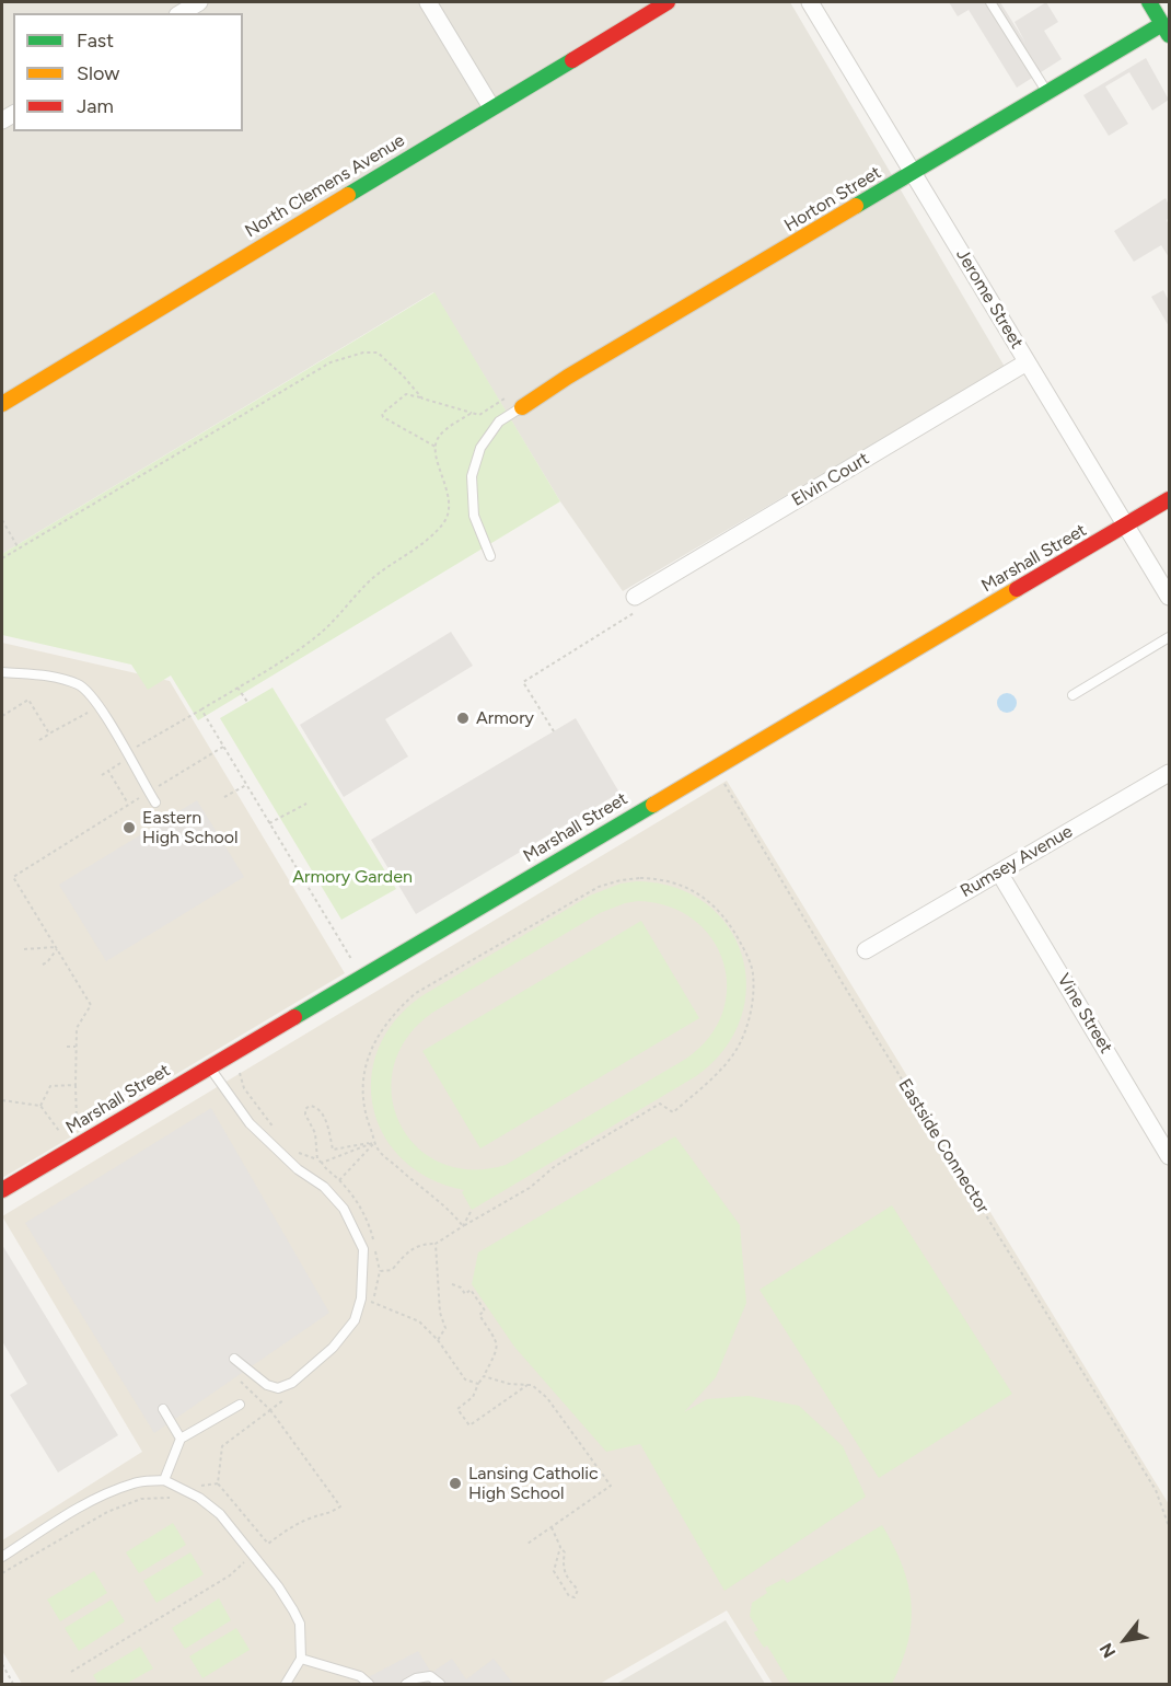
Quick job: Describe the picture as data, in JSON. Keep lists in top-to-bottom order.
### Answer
{
  "streets": {
    "street": [
      "North Clemens Avenue",
      "Horton Street",
      "Jerome Street",
      "Elvin Court",
      "Marshall Street",
      "Rumsey Avenue",
      "Vine Street"
    ],
    "path": ["Eastside Connector"]
  },
  "crossings": [
    ["Horton Street", "Jerome Street"],
    ["Jerome Street", "Elvin Court"],
    ["Jerome Street", "Marshall Street"],
    ["Marshall Street", "Eastside Connector"],
    ["Rumsey Avenue", "Vine Street"]
  ],
  "parks": ["Armory Garden"],
  "places": ["Armory", "Eastern High School", "Lansing Catholic High School"],
  "legend": ["Fast", "Slow", "Jam"],
  "north": "bottom left"
}
